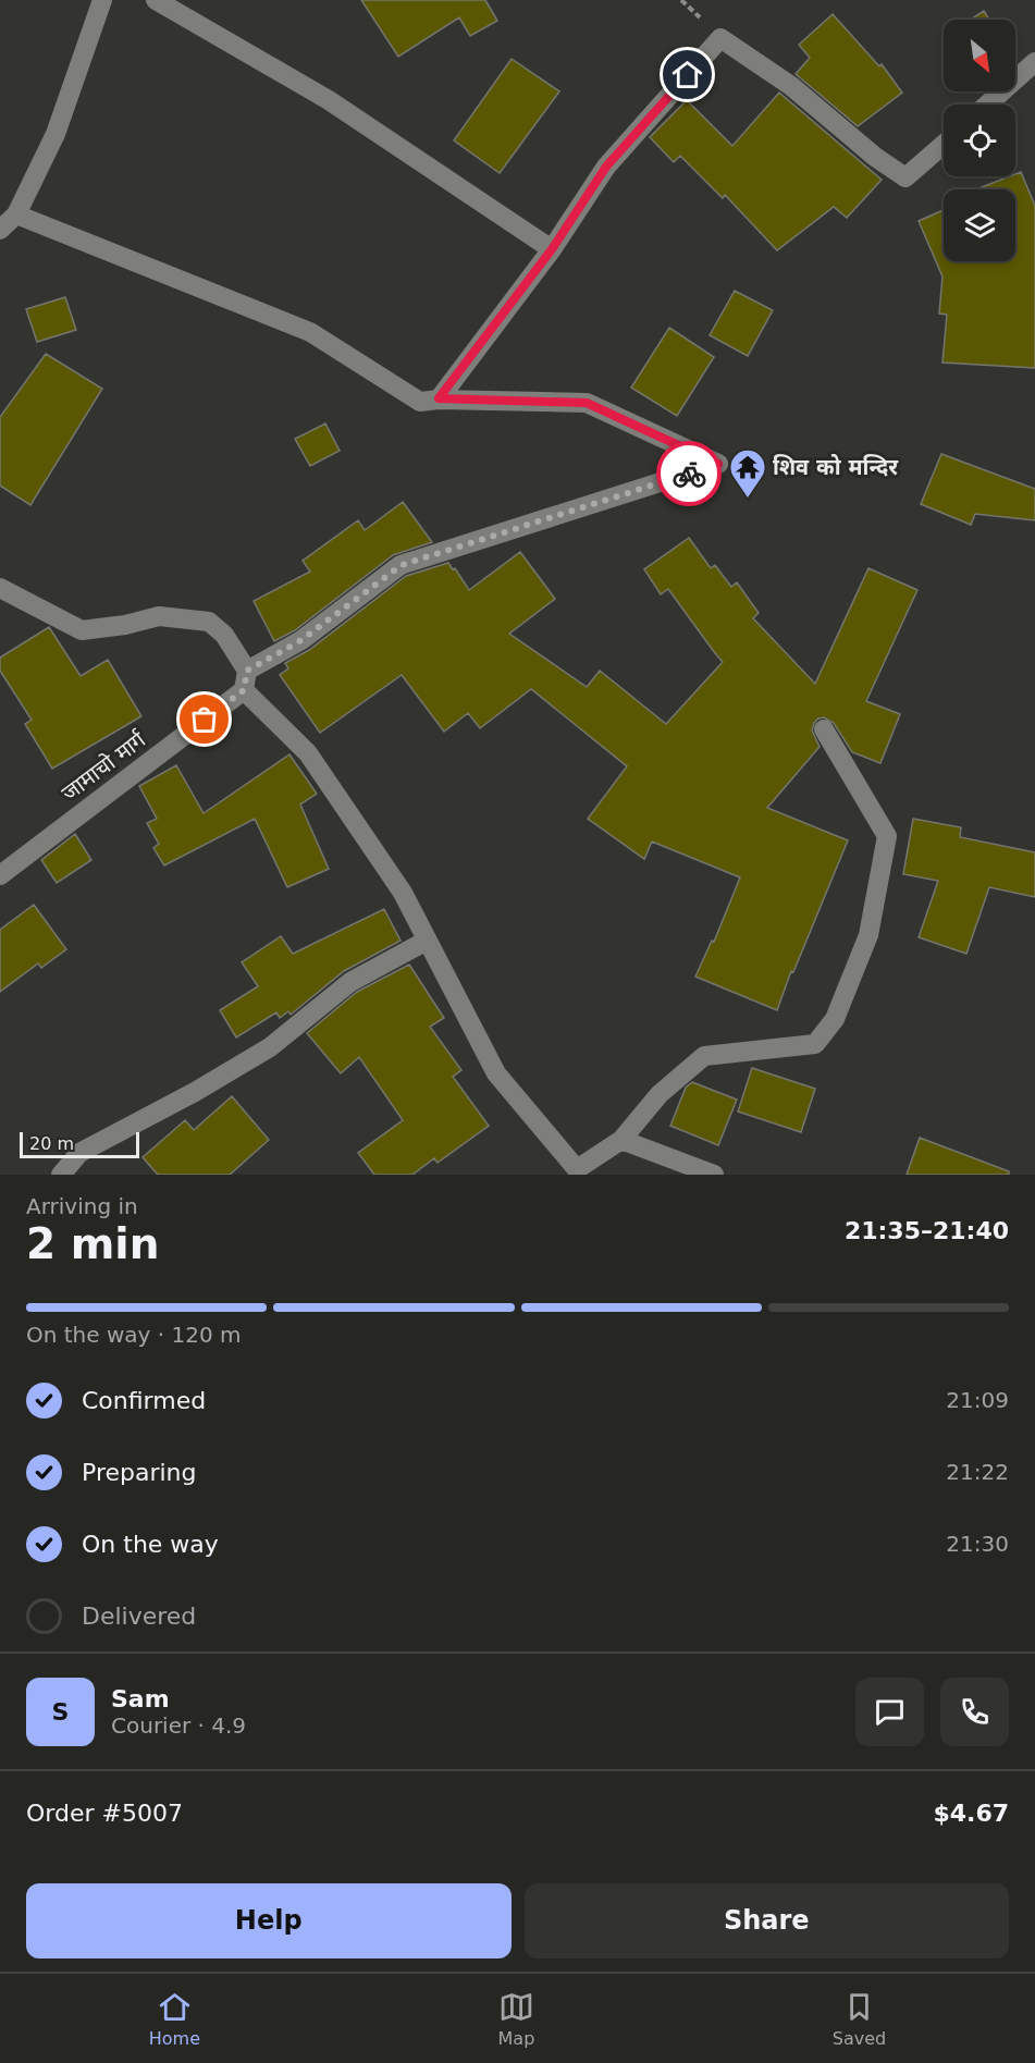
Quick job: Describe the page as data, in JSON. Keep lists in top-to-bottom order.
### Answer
{
  "streets": {
    "street": ["जामाचो मार्ग"]
  },
  "places": {
    "temple": ["शिव को मन्दिर"]
  },
  "scale_bar": "20 m",
  "north": "bottom right",
  "page": {
    "scale": "20 m",
    "heading": ["2 min", "Arriving in", "21:35–21:40"],
    "panel": [
      "Sam",
      "Courier · 4.9",
      "Order #5007",
      "$4.67"
    ],
    "bar": "On the way · 120 m",
    "list": [
      ["Confirmed", "21:09"],
      ["Preparing", "21:22"],
      ["On the way", "21:30"],
      "Delivered"
    ],
    "round": "S",
    "buttons": ["Help", "Share"],
    "tabs": ["Home", "Map", "Saved"]
  }
}
